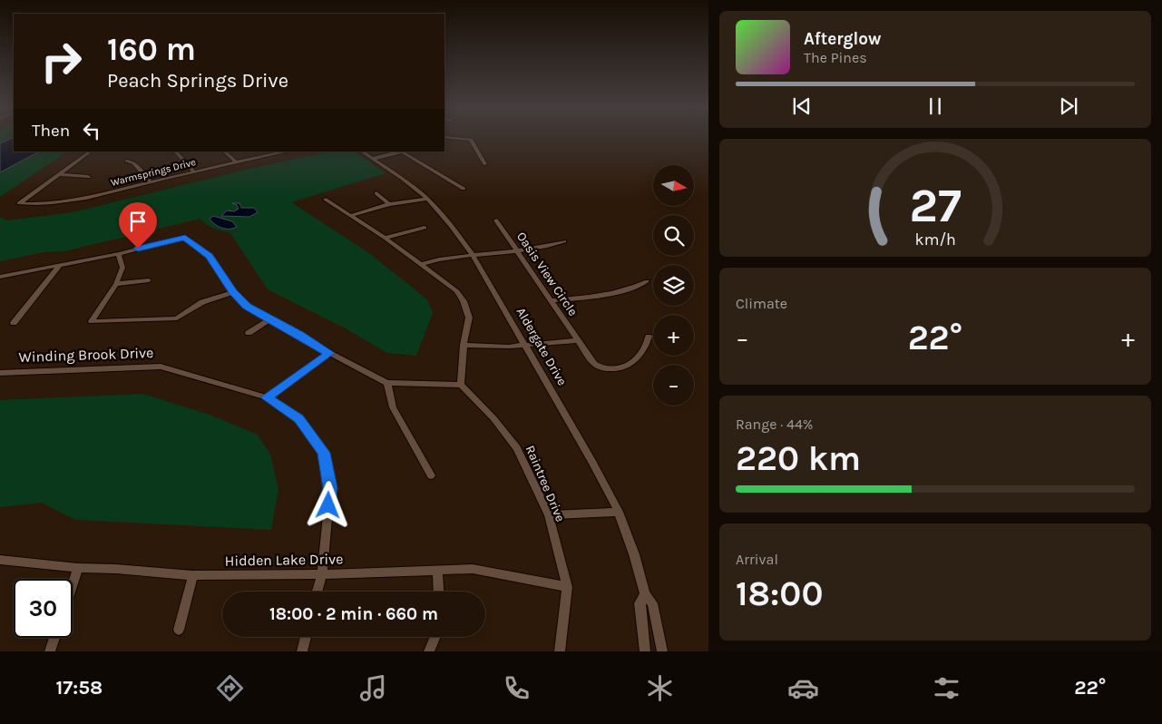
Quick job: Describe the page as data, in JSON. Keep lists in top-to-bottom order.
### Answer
{
  "streets": {
    "street": [
      "Warmsprings Drive",
      "Oasis View Circle",
      "Aldergate Drive",
      "Winding Brook Drive",
      "Raintree Drive",
      "Hidden Lake Drive"
    ]
  },
  "crossings": [
    ["Winding Brook Drive", "Hidden Lake Drive"],
    ["Raintree Drive", "Hidden Lake Drive"]
  ],
  "north": "right",
  "page": {
    "turn": ["160 m", "Peach Springs Drive"],
    "song": ["Afterglow", "The Pines"],
    "then": "Then",
    "map_buttons": ["+", "−"],
    "tile": [
      "Climate",
      ["Range · 44%", "220 km"],
      ["Arrival", "18:00"]
    ],
    "heat": ["−", "22°", "+"],
    "limit": "30",
    "trip": "18:00 · 2 min · 660 m",
    "tabs": ["17:58", "22°"],
    "gauge": ["27", "km/h"]
  }
}
